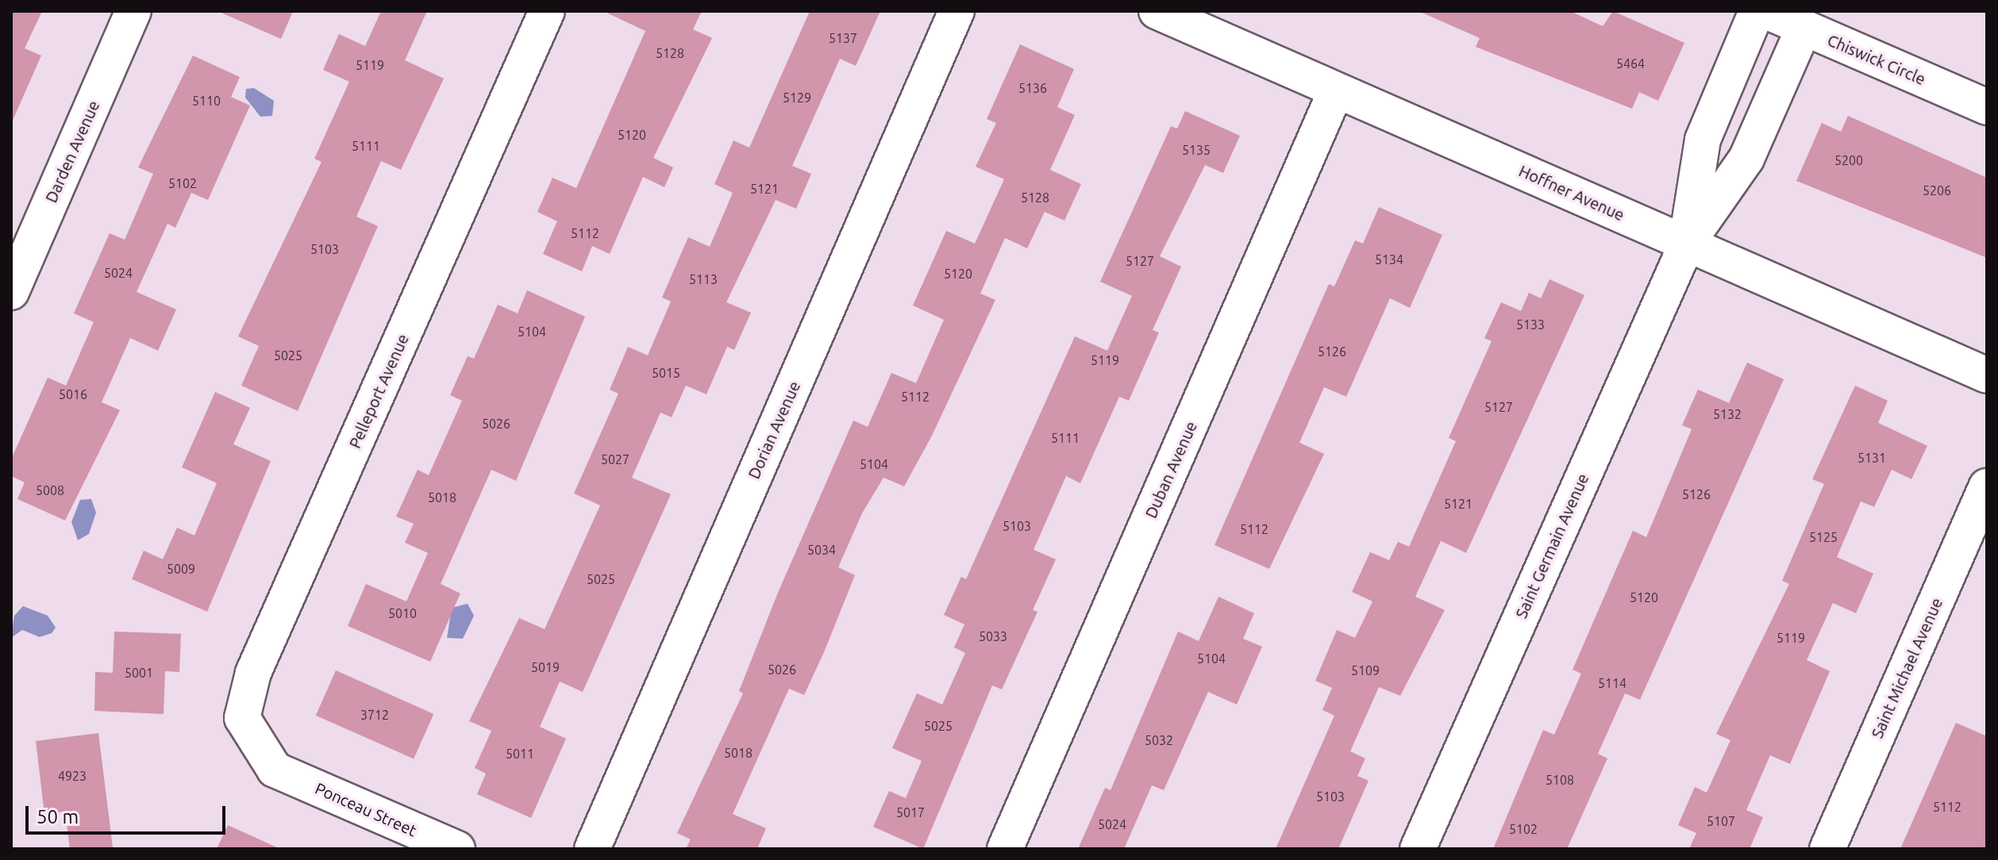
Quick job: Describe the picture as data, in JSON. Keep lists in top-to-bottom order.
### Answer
{
  "streets": {
    "street": [
      "Chiswick Circle",
      "Darden Avenue",
      "Hoffner Avenue",
      "Pelleport Avenue",
      "Dorian Avenue",
      "Duban Avenue",
      "Saint Germain Avenue",
      "Saint Michael Avenue",
      "Ponceau Street"
    ]
  },
  "crossings": [
    ["Hoffner Avenue", "Duban Avenue"],
    ["Hoffner Avenue", "Saint Germain Avenue"],
    ["Pelleport Avenue", "Ponceau Street"]
  ],
  "house_numbers": [
    "5137",
    "5128",
    "5464",
    "5119",
    "5136",
    "5129",
    "5110",
    "5120",
    "5111",
    "5135",
    "5200",
    "5102",
    "5121",
    "5206",
    "5128",
    "5112",
    "5103",
    "5134",
    "5127",
    "5024",
    "5120",
    "5113",
    "5133",
    "5104",
    "5126",
    "5025",
    "5119",
    "5015",
    "5016",
    "5112",
    "5127",
    "5132",
    "5026",
    "5111",
    "5131",
    "5027",
    "5104",
    "5008",
    "5126",
    "5018",
    "5121",
    "5103",
    "5112",
    "5125",
    "5034",
    "5009",
    "5025",
    "5120",
    "5010",
    "5033",
    "5119",
    "5104",
    "5019",
    "5026",
    "5109",
    "5001",
    "5114",
    "3712",
    "5025",
    "5032",
    "5018",
    "5011",
    "4923",
    "5108",
    "5103",
    "5112",
    "5017",
    "5107",
    "5024",
    "5102"
  ],
  "scale_bar": "50 m"
}
